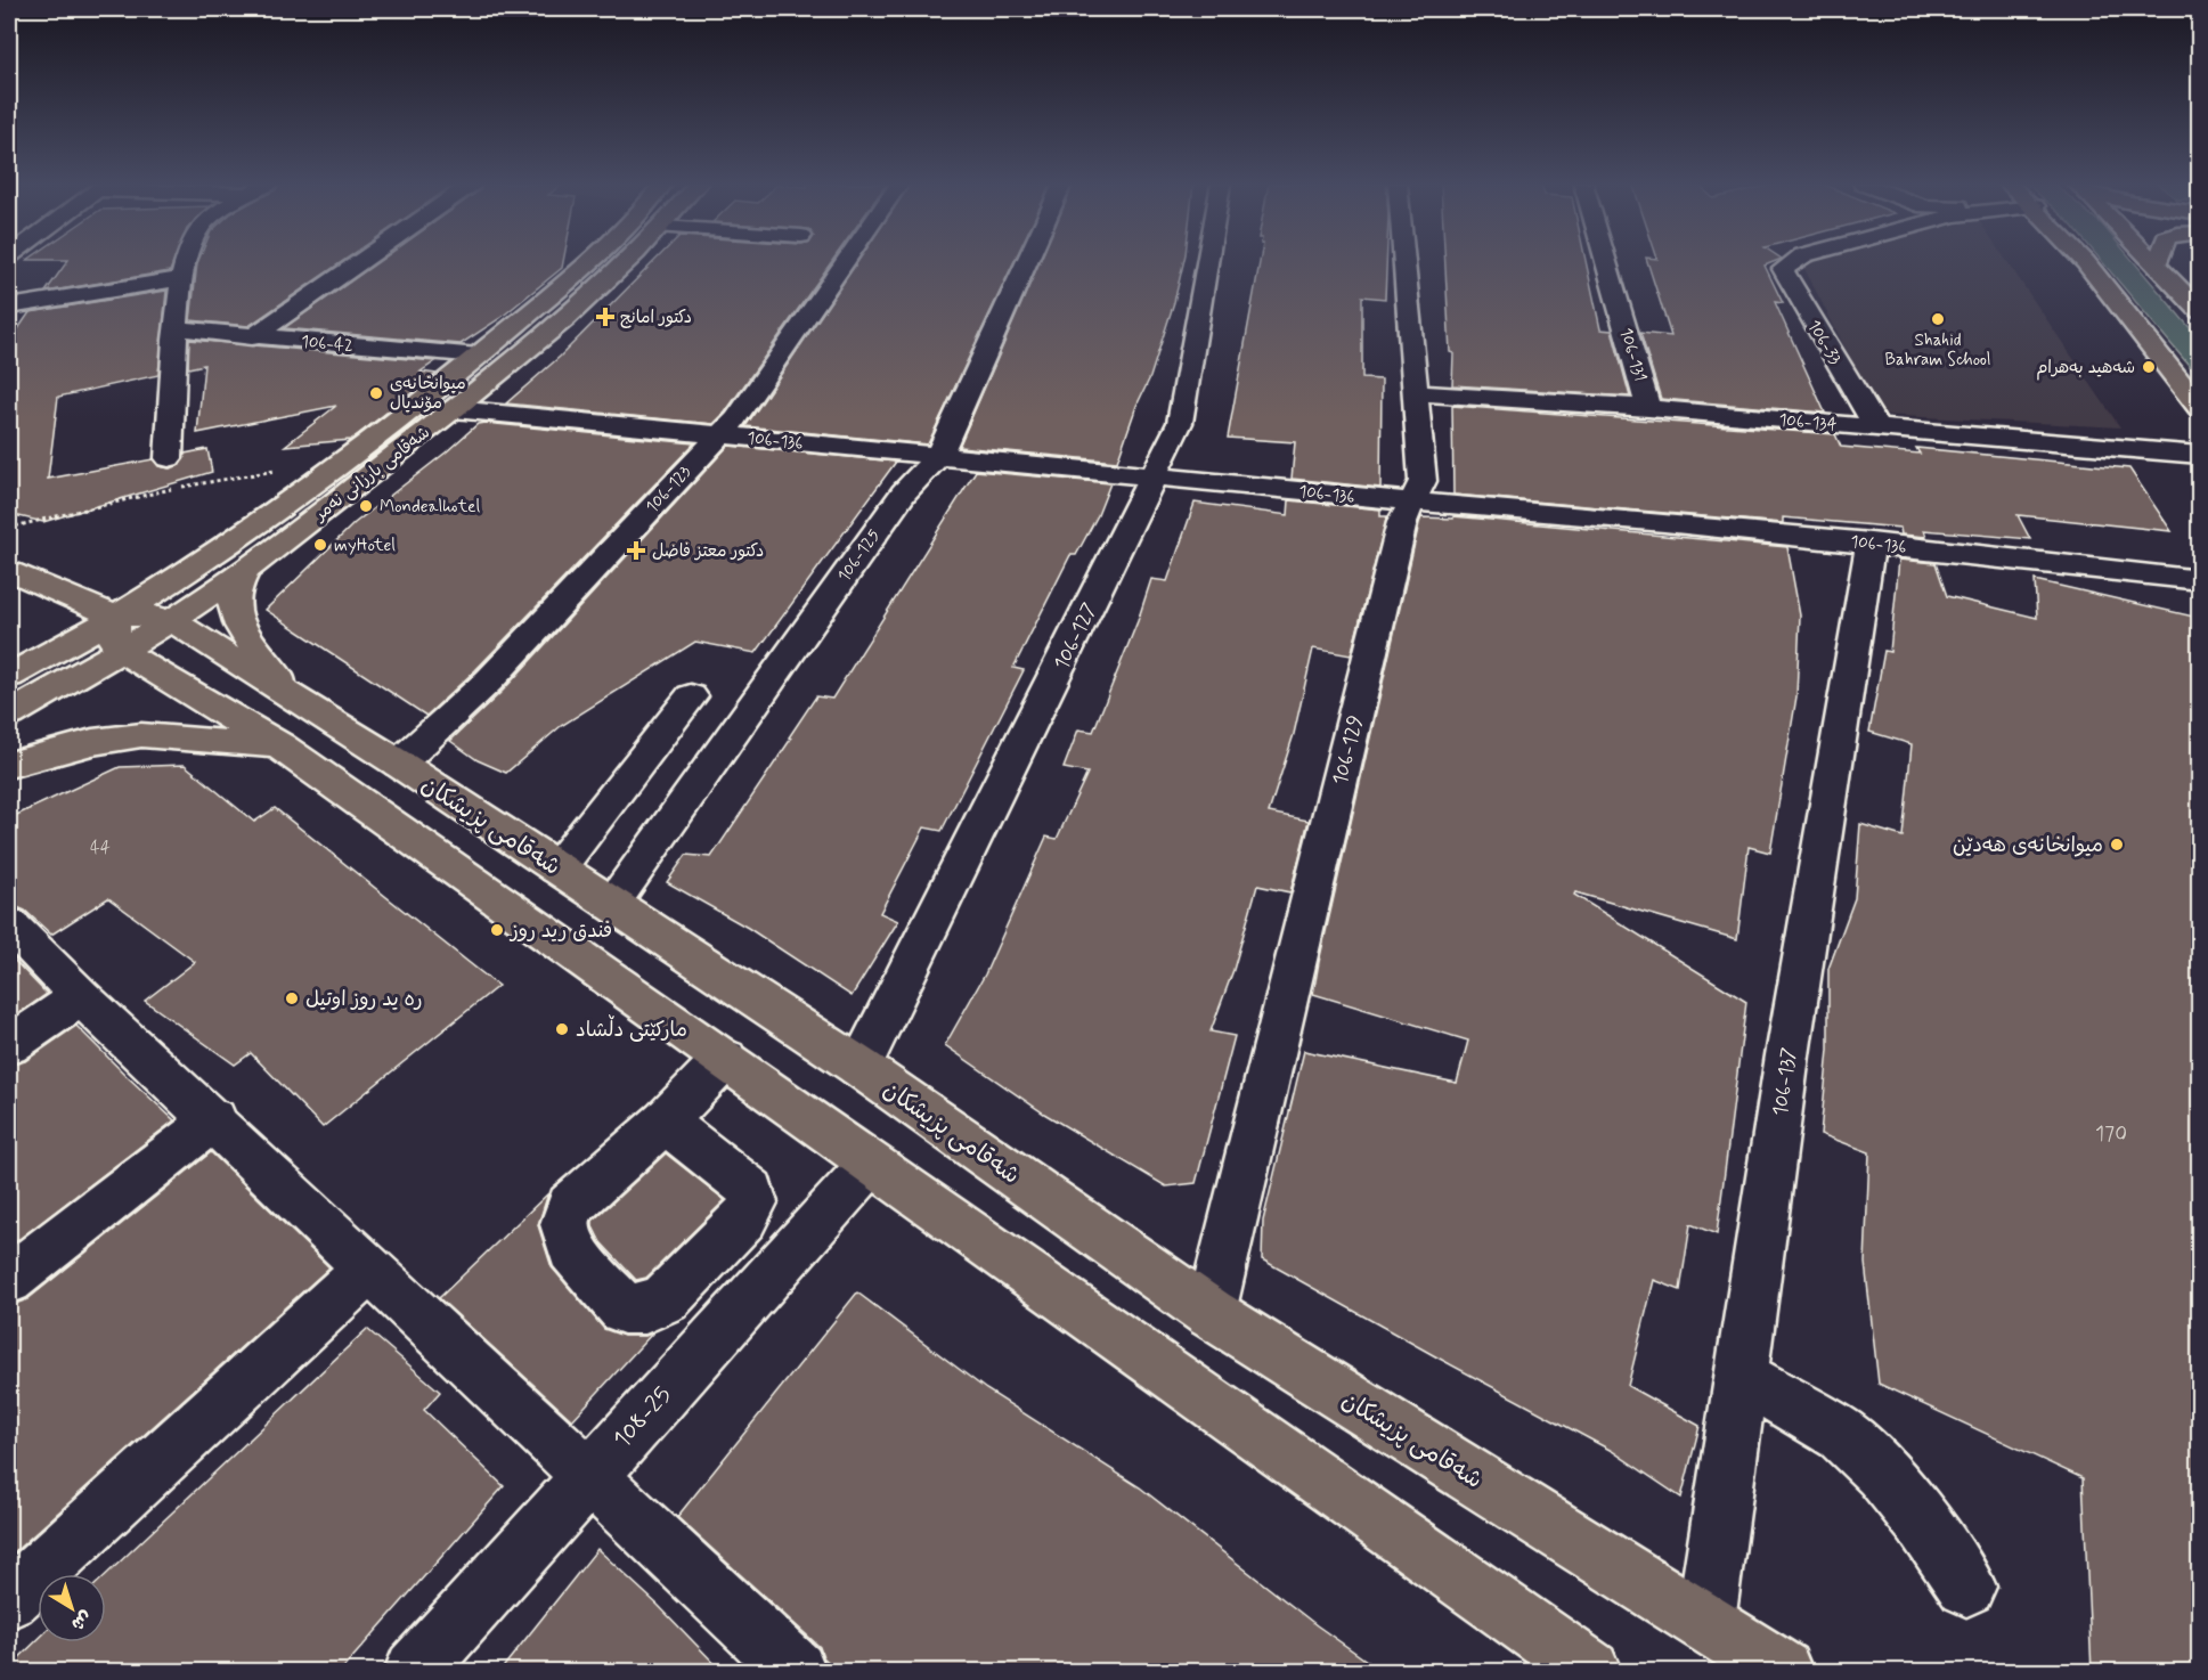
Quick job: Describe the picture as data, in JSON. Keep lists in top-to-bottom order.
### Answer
{
  "streets": {
    "main road": ["شەقامی بارزانی نەمر", "شەقامی پزیشکان"],
    "street": [
      "106-33",
      "106-42",
      "106-131",
      "106-134",
      "106-136",
      "106-123",
      "106-125",
      "106-127",
      "106-129",
      "106-137",
      "108-25"
    ]
  },
  "crossings": [
    ["106-33", "106-134"],
    ["106-42", "شەقامی بارزانی نەمر"],
    ["106-131", "106-134"],
    ["106-134", "106-129"],
    ["106-136", "شەقامی بارزانی نەمر"],
    ["106-136", "106-123"],
    ["106-136", "106-125"],
    ["106-136", "106-127"],
    ["106-136", "106-129"],
    ["106-136", "106-137"],
    ["شەقامی بارزانی نەمر", "شەقامی پزیشکان"],
    ["106-123", "شەقامی پزیشکان"],
    ["106-125", "شەقامی پزیشکان"],
    ["106-127", "شەقامی پزیشکان"],
    ["106-129", "شەقامی پزیشکان"],
    ["شەقامی پزیشکان", "106-137"],
    ["شەقامی پزیشکان", "108-25"]
  ],
  "places": {
    "health": ["دكتور امانج", "دكتور معتز فاضل"],
    "other": [
      "Shahid Bahram School",
      "شەهید بەهرام",
      "میوانخانەی مۆندیال",
      "Mondealhotel",
      "myHotel",
      "میوانخانەی هەدێن",
      "فندق ريد روز",
      "ره يد روز اوتيل",
      "مارکێتی دڵشاد"
    ]
  },
  "house_numbers": ["44", "170"],
  "north": "bottom right"
}
